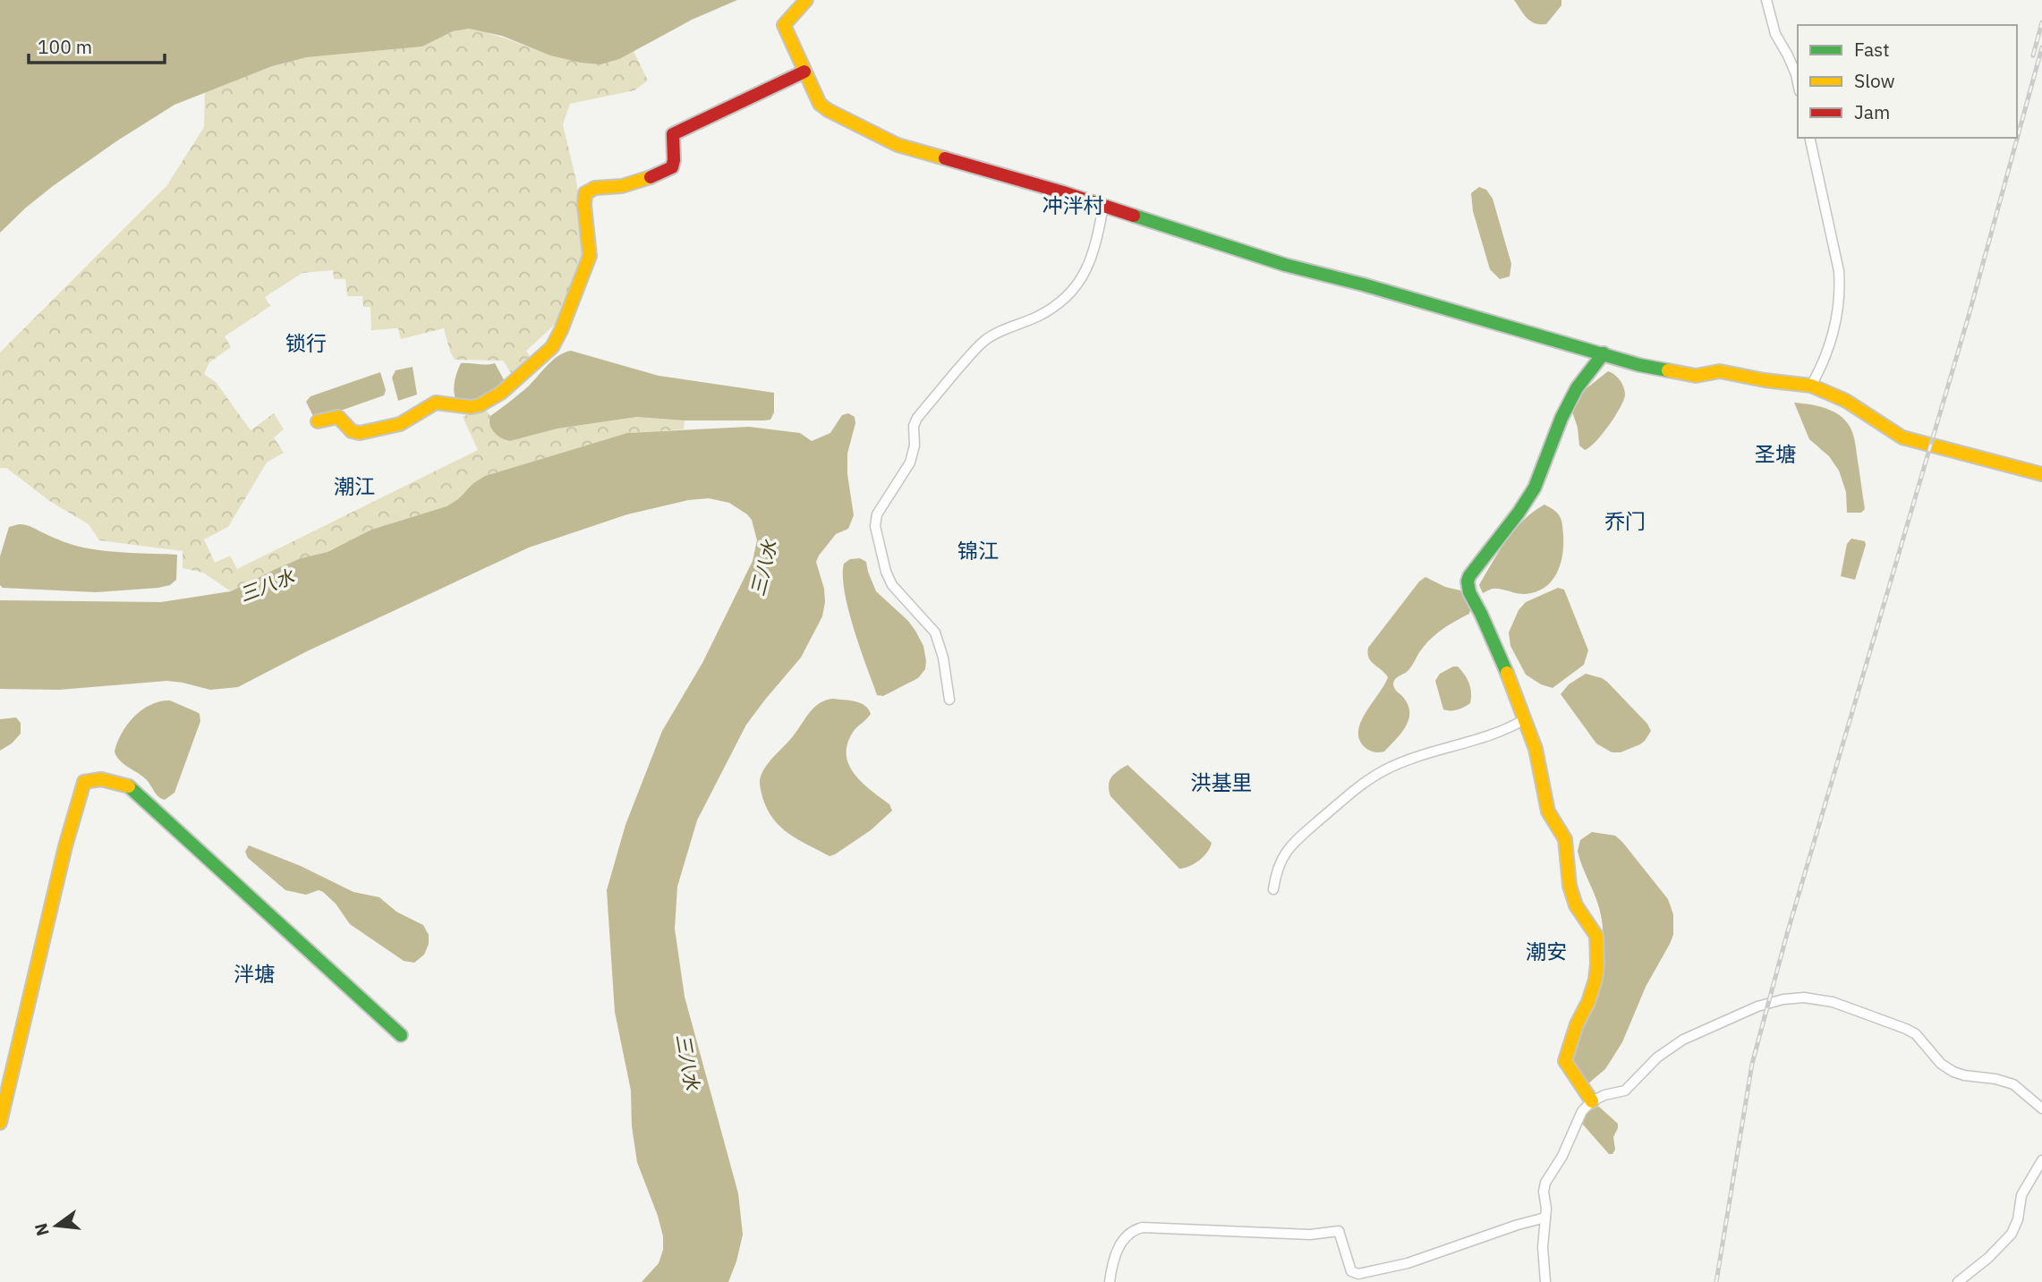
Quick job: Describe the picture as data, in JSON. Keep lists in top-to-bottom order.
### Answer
{
  "districts": [
    "冲泮村",
    "锁行",
    "圣塘",
    "潮江",
    "乔门",
    "锦江",
    "洪基里",
    "潮安",
    "泮塘"
  ],
  "water": ["三八水"],
  "legend": ["Fast", "Slow", "Jam"],
  "scale_bar": "100 m",
  "north": "left"
}
